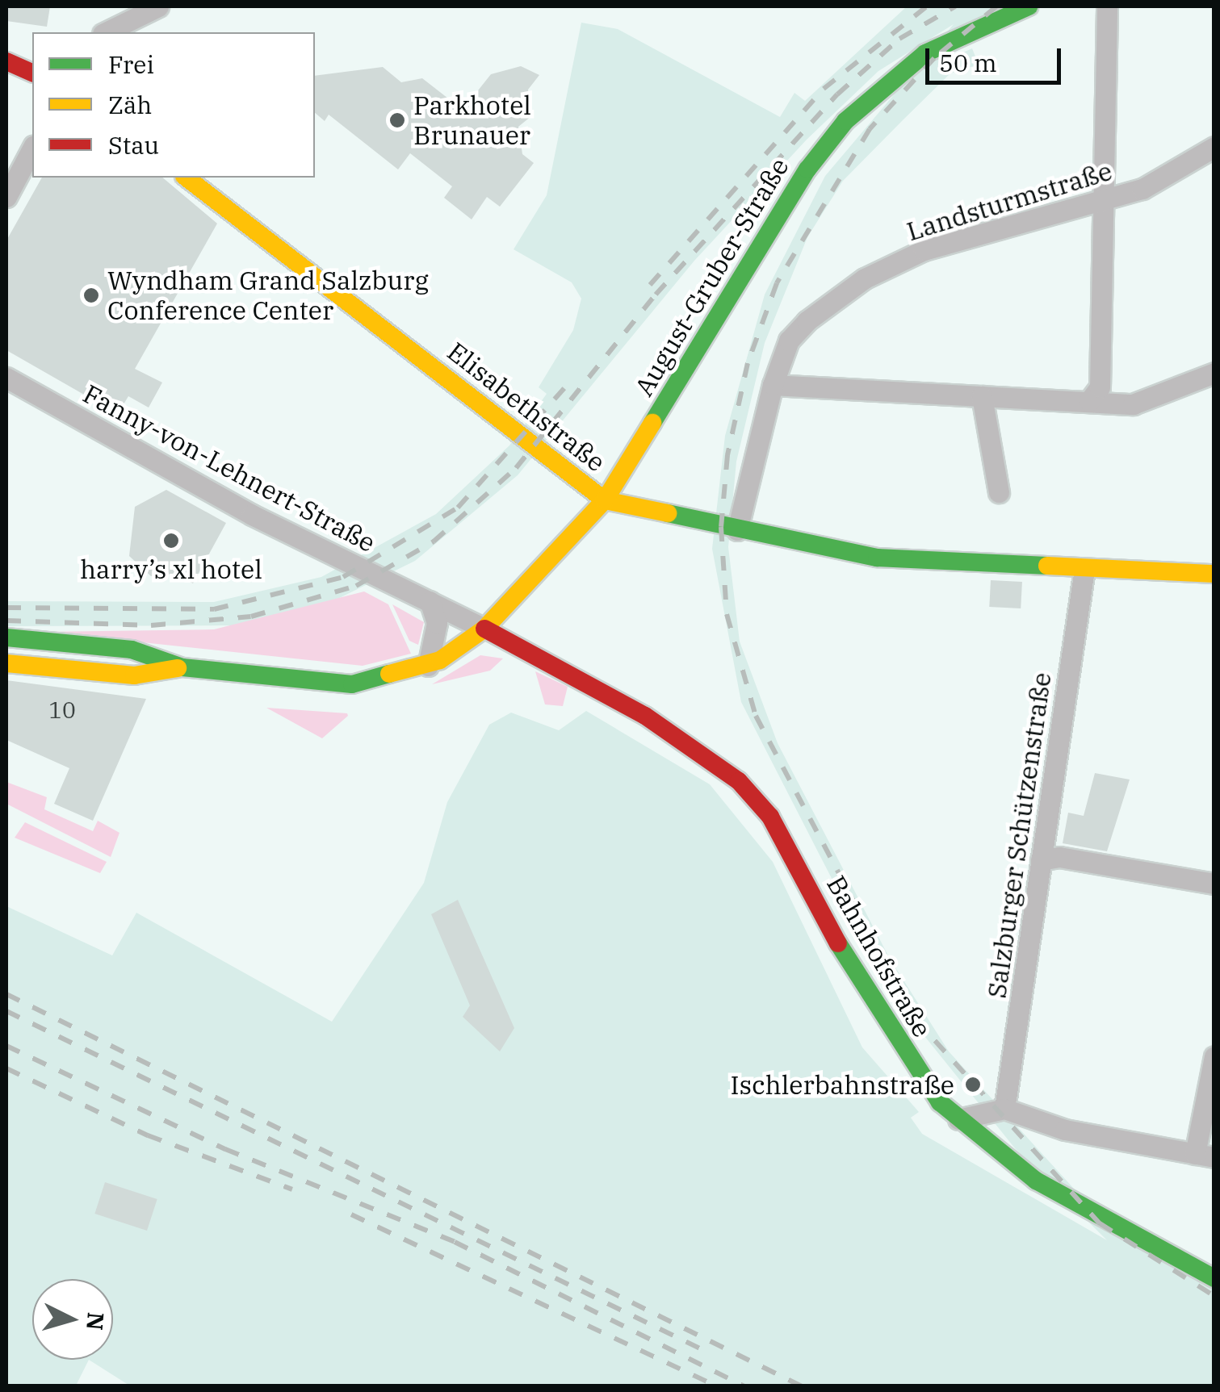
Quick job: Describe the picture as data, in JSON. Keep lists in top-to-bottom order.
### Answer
{
  "streets": {
    "street": [
      "Landsturmstraße",
      "August-Gruber-Straße",
      "Elisabethstraße",
      "Fanny-von-Lehnert-Straße",
      "Salzburger Schützenstraße",
      "Bahnhofstraße"
    ]
  },
  "crossings": [
    ["Landsturmstraße", "Elisabethstraße"],
    ["August-Gruber-Straße", "Elisabethstraße"],
    ["August-Gruber-Straße", "Fanny-von-Lehnert-Straße"],
    ["Elisabethstraße", "Salzburger Schützenstraße"],
    ["Fanny-von-Lehnert-Straße", "Bahnhofstraße"],
    ["Salzburger Schützenstraße", "Bahnhofstraße"]
  ],
  "places": [
    "Parkhotel Brunauer",
    "Wyndham Grand Salzburg Conference Center",
    "harry’s xl hotel",
    "Ischlerbahnstraße"
  ],
  "house_numbers": ["10"],
  "legend": ["Frei", "Zäh", "Stau"],
  "scale_bar": "50 m",
  "north": "right"
}
